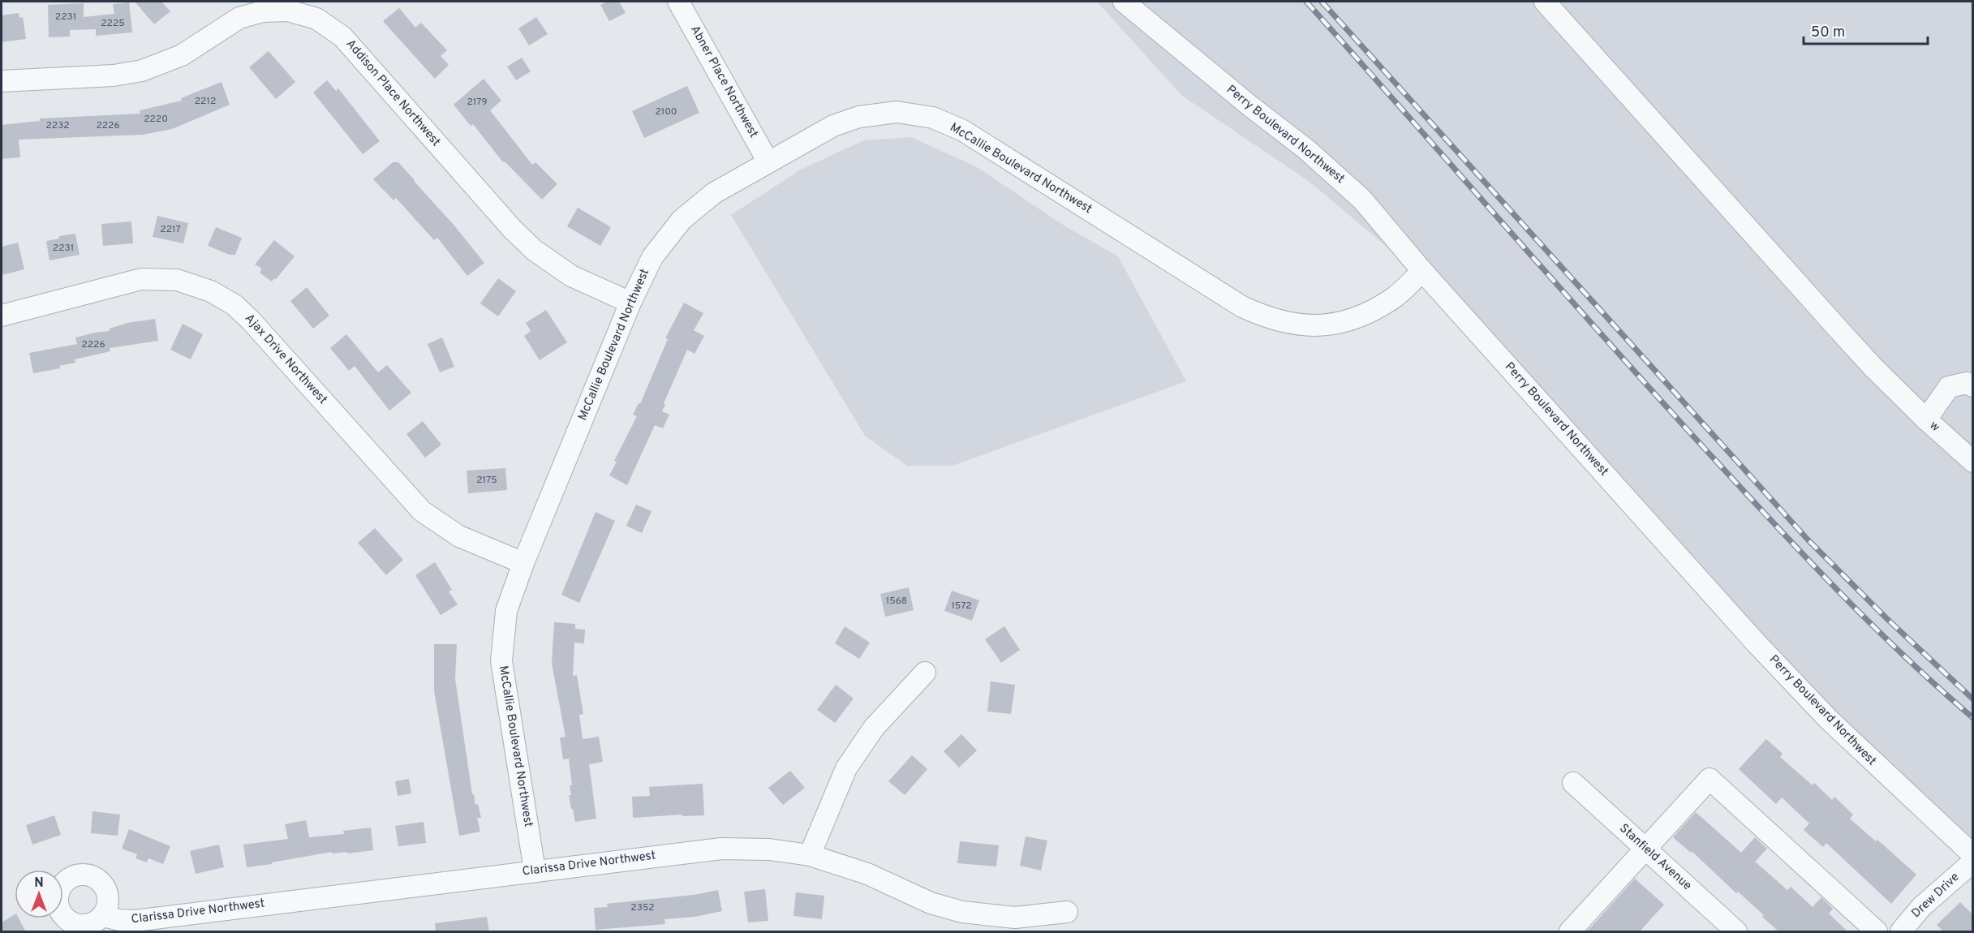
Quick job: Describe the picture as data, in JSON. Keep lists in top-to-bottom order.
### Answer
{
  "streets": {
    "street": [
      "Abner Place Northwest",
      "Addison Place Northwest",
      "Perry Boulevard Northwest",
      "McCallie Boulevard Northwest",
      "Ajax Drive Northwest",
      "w",
      "Stanfield Avenue",
      "Clarissa Drive Northwest",
      "Drew Drive"
    ]
  },
  "crossings": [
    ["Abner Place Northwest", "McCallie Boulevard Northwest"],
    ["Addison Place Northwest", "McCallie Boulevard Northwest"],
    ["Perry Boulevard Northwest", "McCallie Boulevard Northwest"],
    ["McCallie Boulevard Northwest", "Ajax Drive Northwest"],
    ["McCallie Boulevard Northwest", "Clarissa Drive Northwest"]
  ],
  "house_numbers": [
    "2231",
    "2225",
    "2212",
    "2179",
    "2100",
    "2220",
    "2232",
    "2226",
    "2217",
    "2231",
    "2226",
    "2175",
    "1568",
    "1572",
    "2352"
  ],
  "scale_bar": "50 m",
  "north": "top"
}
